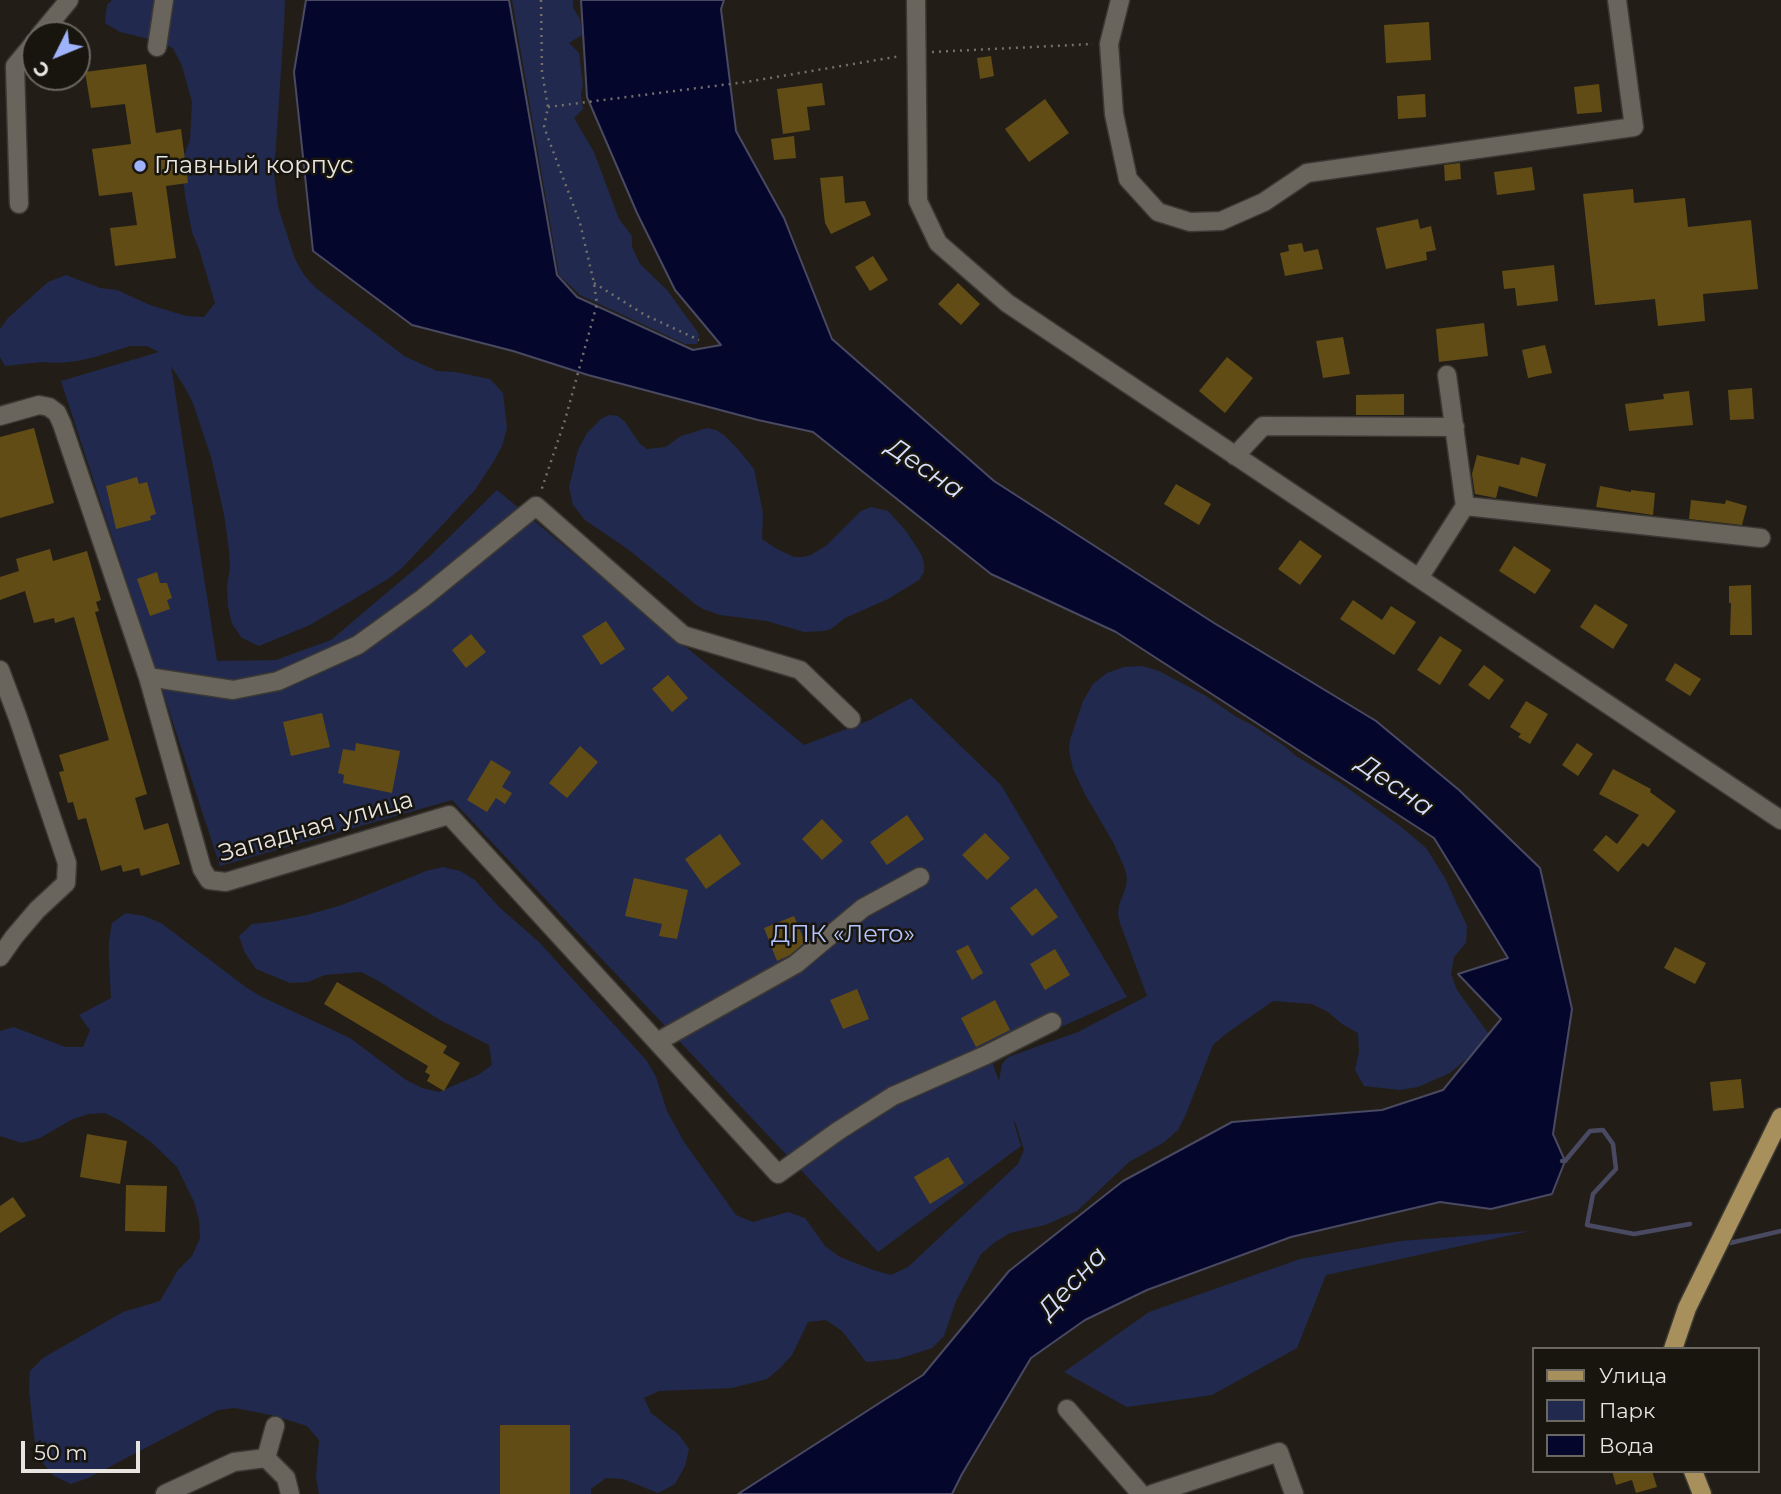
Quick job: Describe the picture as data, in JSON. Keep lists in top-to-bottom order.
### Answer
{
  "streets": {
    "street": ["Западная улица"]
  },
  "water": ["Десна"],
  "parks": ["ДПК «Лето»"],
  "places": ["Главный корпус"],
  "legend": ["Улица", "Парк", "Вода"],
  "scale_bar": "50 m",
  "north": "bottom left"
}
